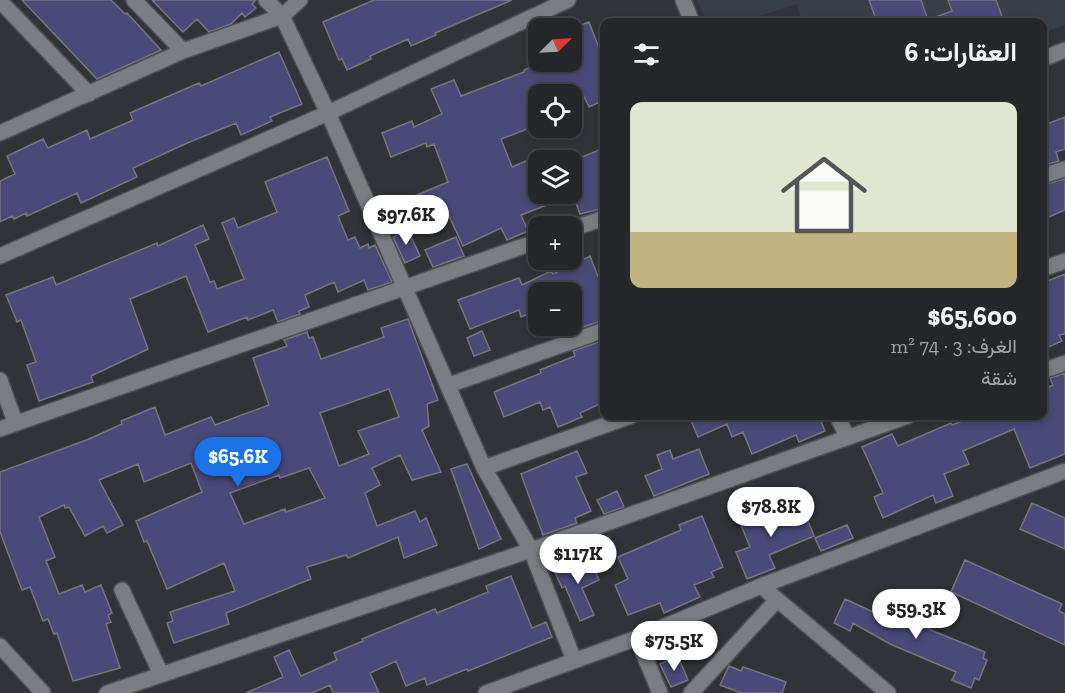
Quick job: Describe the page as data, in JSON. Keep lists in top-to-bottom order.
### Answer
{
  "north": "top right",
  "page": {
    "map_buttons": ["+", "−"],
    "heading": "العقارات: 6",
    "list": [
      {
        "name": "$65,600",
        "note": "الغرف: 3 · 74 m² · شقة"
      }
    ],
    "price": [
      "$97.6K",
      "$65.6K",
      "$78.8K",
      "$117K",
      "$59.3K",
      "$75.5K"
    ]
  }
}
